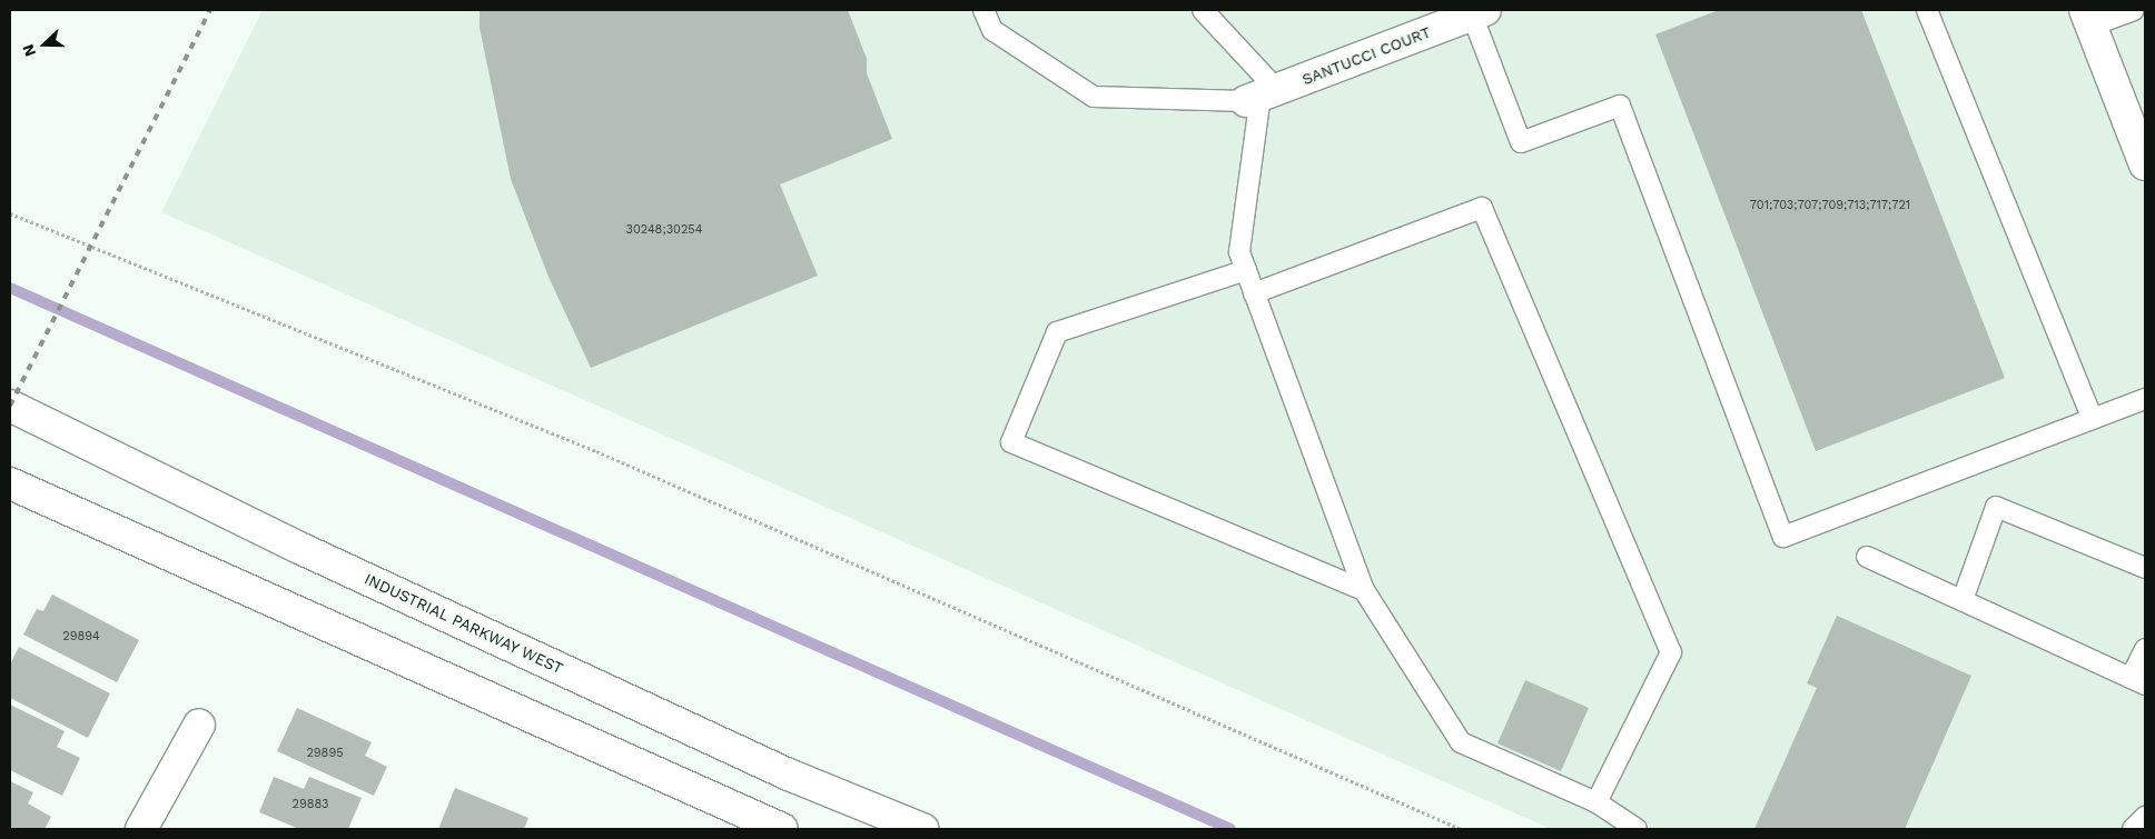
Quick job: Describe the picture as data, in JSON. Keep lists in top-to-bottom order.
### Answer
{
  "streets": {
    "main road": ["SANTUCCI COURT", "INDUSTRIAL PARKWAY WEST"]
  },
  "house_numbers": [
    "701;703;707;709;713;717;721",
    "30248;30254",
    "29894",
    "29895",
    "29883"
  ],
  "north": "left"
}
